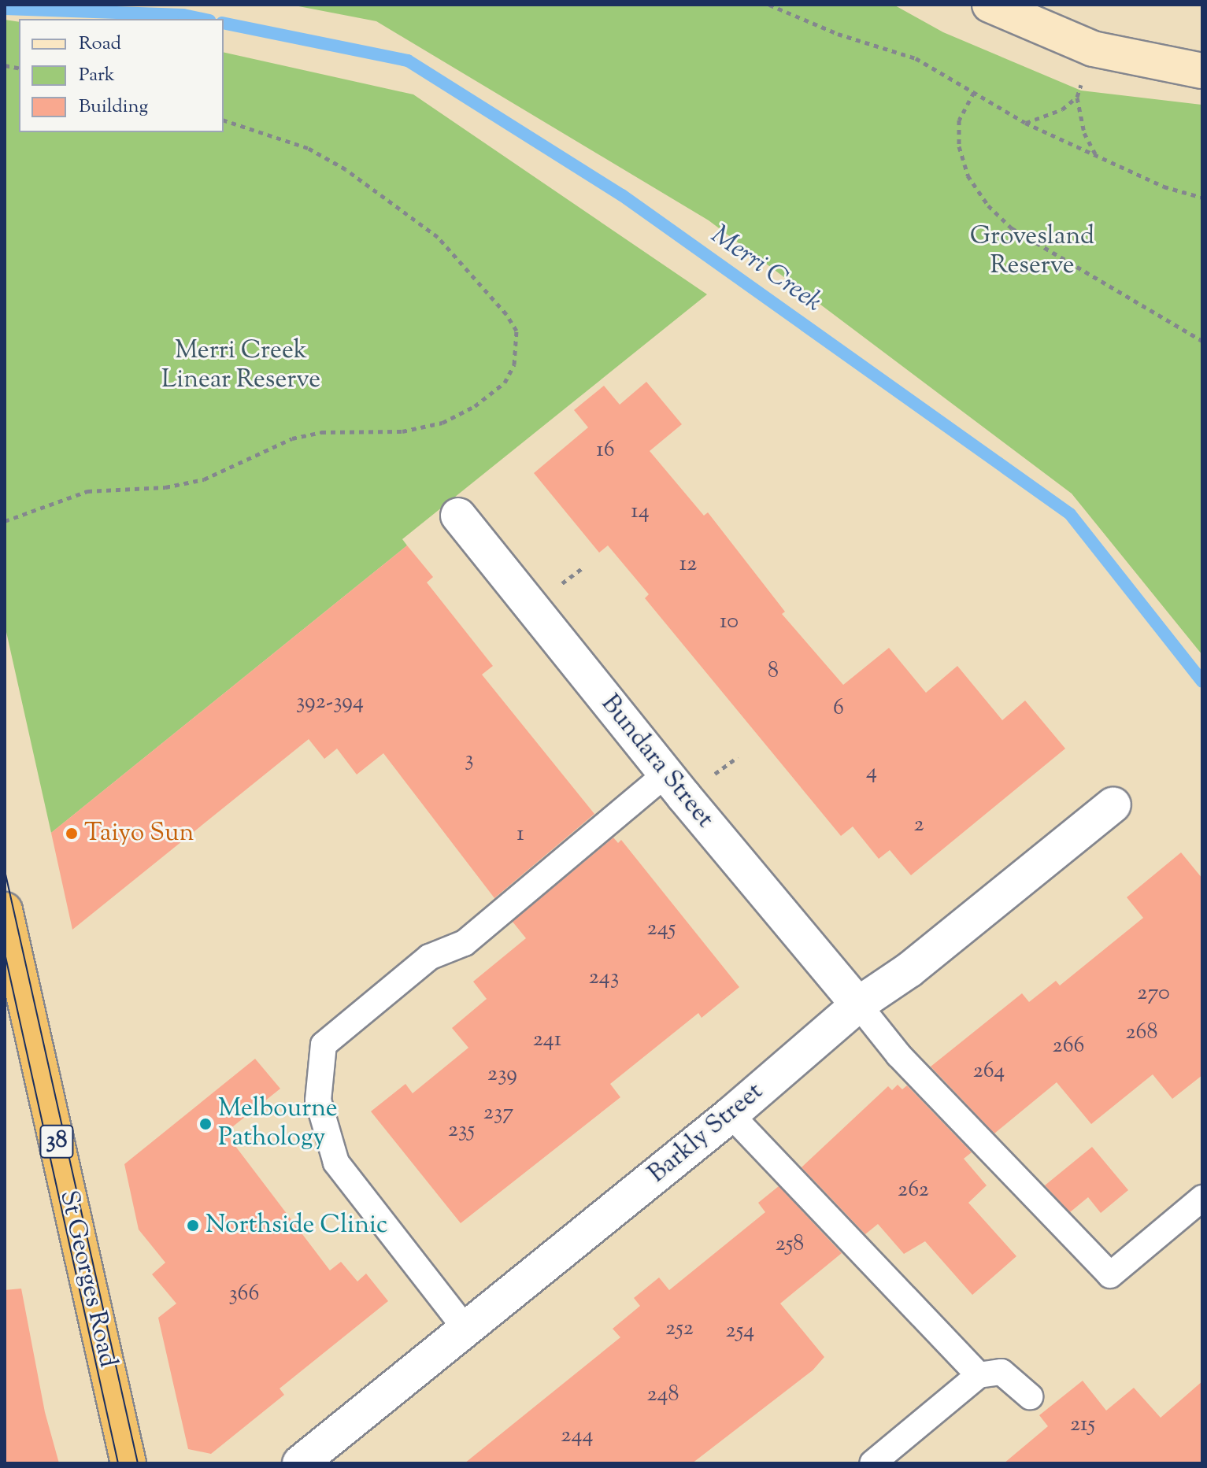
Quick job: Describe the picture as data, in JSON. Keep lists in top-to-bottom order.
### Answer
{
  "streets": {
    "highway": ["38", "St Georges Road"],
    "street": ["Bundara Street", "Barkly Street"]
  },
  "crossings": [
    ["Bundara Street", "Barkly Street"]
  ],
  "water": ["Merri Creek"],
  "parks": ["Grovesland Reserve", "Merri Creek Linear Reserve"],
  "places": ["Taiyo Sun", "Melbourne Pathology", "Northside Clinic"],
  "house_numbers": [
    "16",
    "14",
    "12",
    "10",
    "8",
    "392-394",
    "6",
    "3",
    "4",
    "2",
    "1",
    "245",
    "243",
    "270",
    "268",
    "241",
    "266",
    "264",
    "239",
    "237",
    "235",
    "262",
    "258",
    "366",
    "252",
    "254",
    "248",
    "215",
    "244"
  ],
  "legend": ["Road", "Park", "Building"]
}
